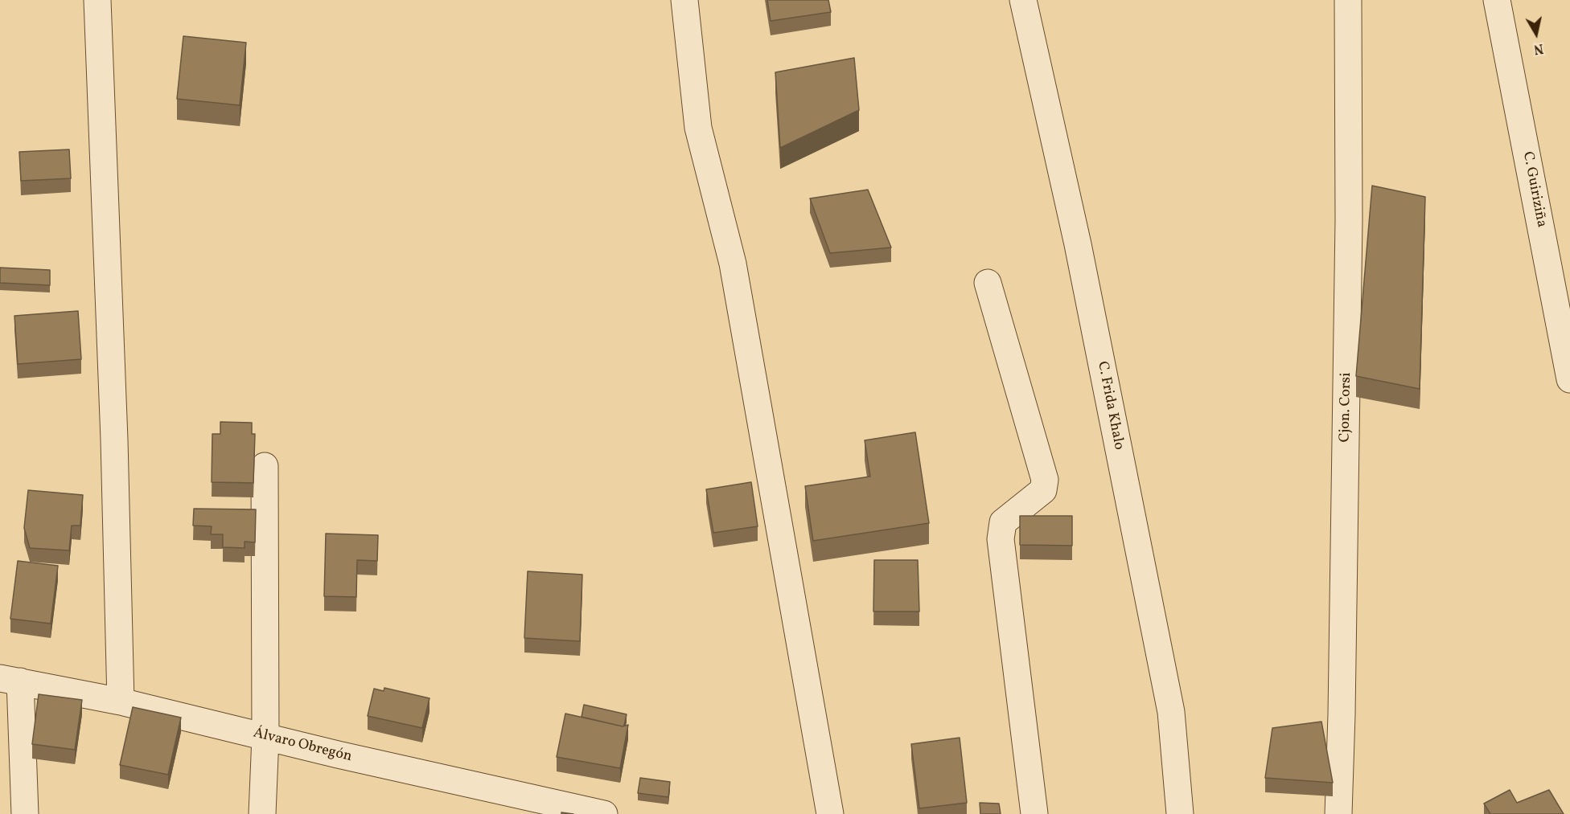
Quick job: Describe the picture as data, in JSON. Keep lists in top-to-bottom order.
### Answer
{
  "streets": {
    "street": [
      "C. Guiriziña",
      "C. Frida Khalo",
      "Cjon. Corsi",
      "Álvaro Obregón"
    ]
  },
  "north": "bottom"
}
